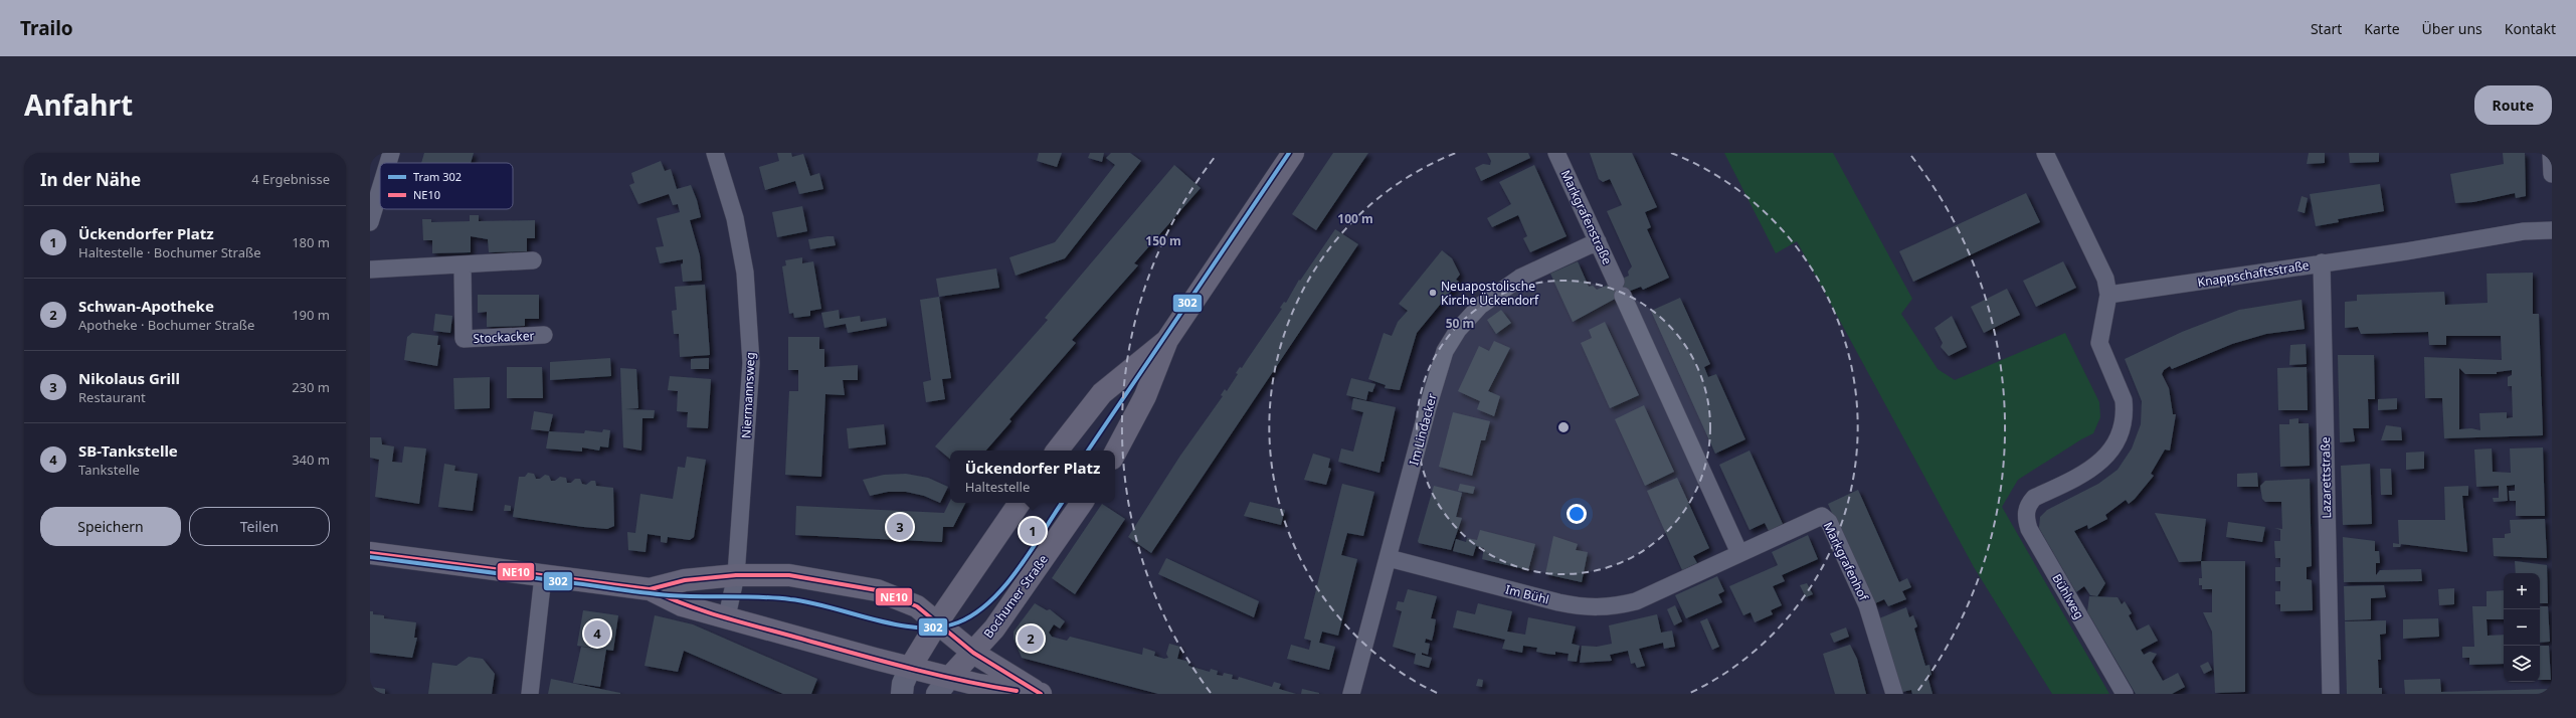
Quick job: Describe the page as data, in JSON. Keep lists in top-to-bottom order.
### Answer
{
  "streets": {
    "main road": ["Bochumer Straße"],
    "street": [
      "Markgrafenstraße",
      "Knappschaftsstraße",
      "Stockacker",
      "Niermannsweg",
      "Im Lindacker",
      "Lazarettstraße",
      "Markgrafenhof",
      "Im Bühl",
      "Bühlweg"
    ]
  },
  "crossings": [
    ["Markgrafenstraße", "Im Lindacker"],
    ["Markgrafenstraße", "Markgrafenhof"],
    ["Knappschaftsstraße", "Lazarettstraße"],
    ["Knappschaftsstraße", "Bühlweg"],
    ["Im Lindacker", "Im Bühl"],
    ["Markgrafenhof", "Im Bühl"]
  ],
  "places": ["Neuapostolische Kirche Ückendorf"],
  "lines": ["tram line 302", "transit line NE10"],
  "legend": ["Tram 302", "NE10"],
  "page": {
    "header": "Trailo",
    "nav": [
      "Start",
      "Karte",
      "Über uns",
      "Kontakt"
    ],
    "title": "Anfahrt",
    "buttons": [
      "Route",
      ["Speichern", "Teilen"]
    ],
    "heading": ["In der Nähe", "4 Ergebnisse"],
    "list": [
      {
        "mark": "1",
        "name": "Ückendorfer Platz",
        "note": "Haltestelle · Bochumer Straße",
        "value": "180 m"
      },
      {
        "mark": "2",
        "name": "Schwan-Apotheke",
        "note": "Apotheke · Bochumer Straße",
        "value": "190 m"
      },
      {
        "mark": "3",
        "name": "Nikolaus Grill",
        "note": "Restaurant",
        "value": "230 m"
      },
      {
        "mark": "4",
        "name": "SB-Tankstelle",
        "note": "Tankstelle",
        "value": "340 m"
      }
    ],
    "popup": ["Ückendorfer Platz", "Haltestelle"],
    "pins": [
      "3",
      "1",
      "4",
      "2"
    ],
    "map_buttons": ["+", "−"]
  },
  "rings": ["100 m", "150 m", "50 m"]
}
